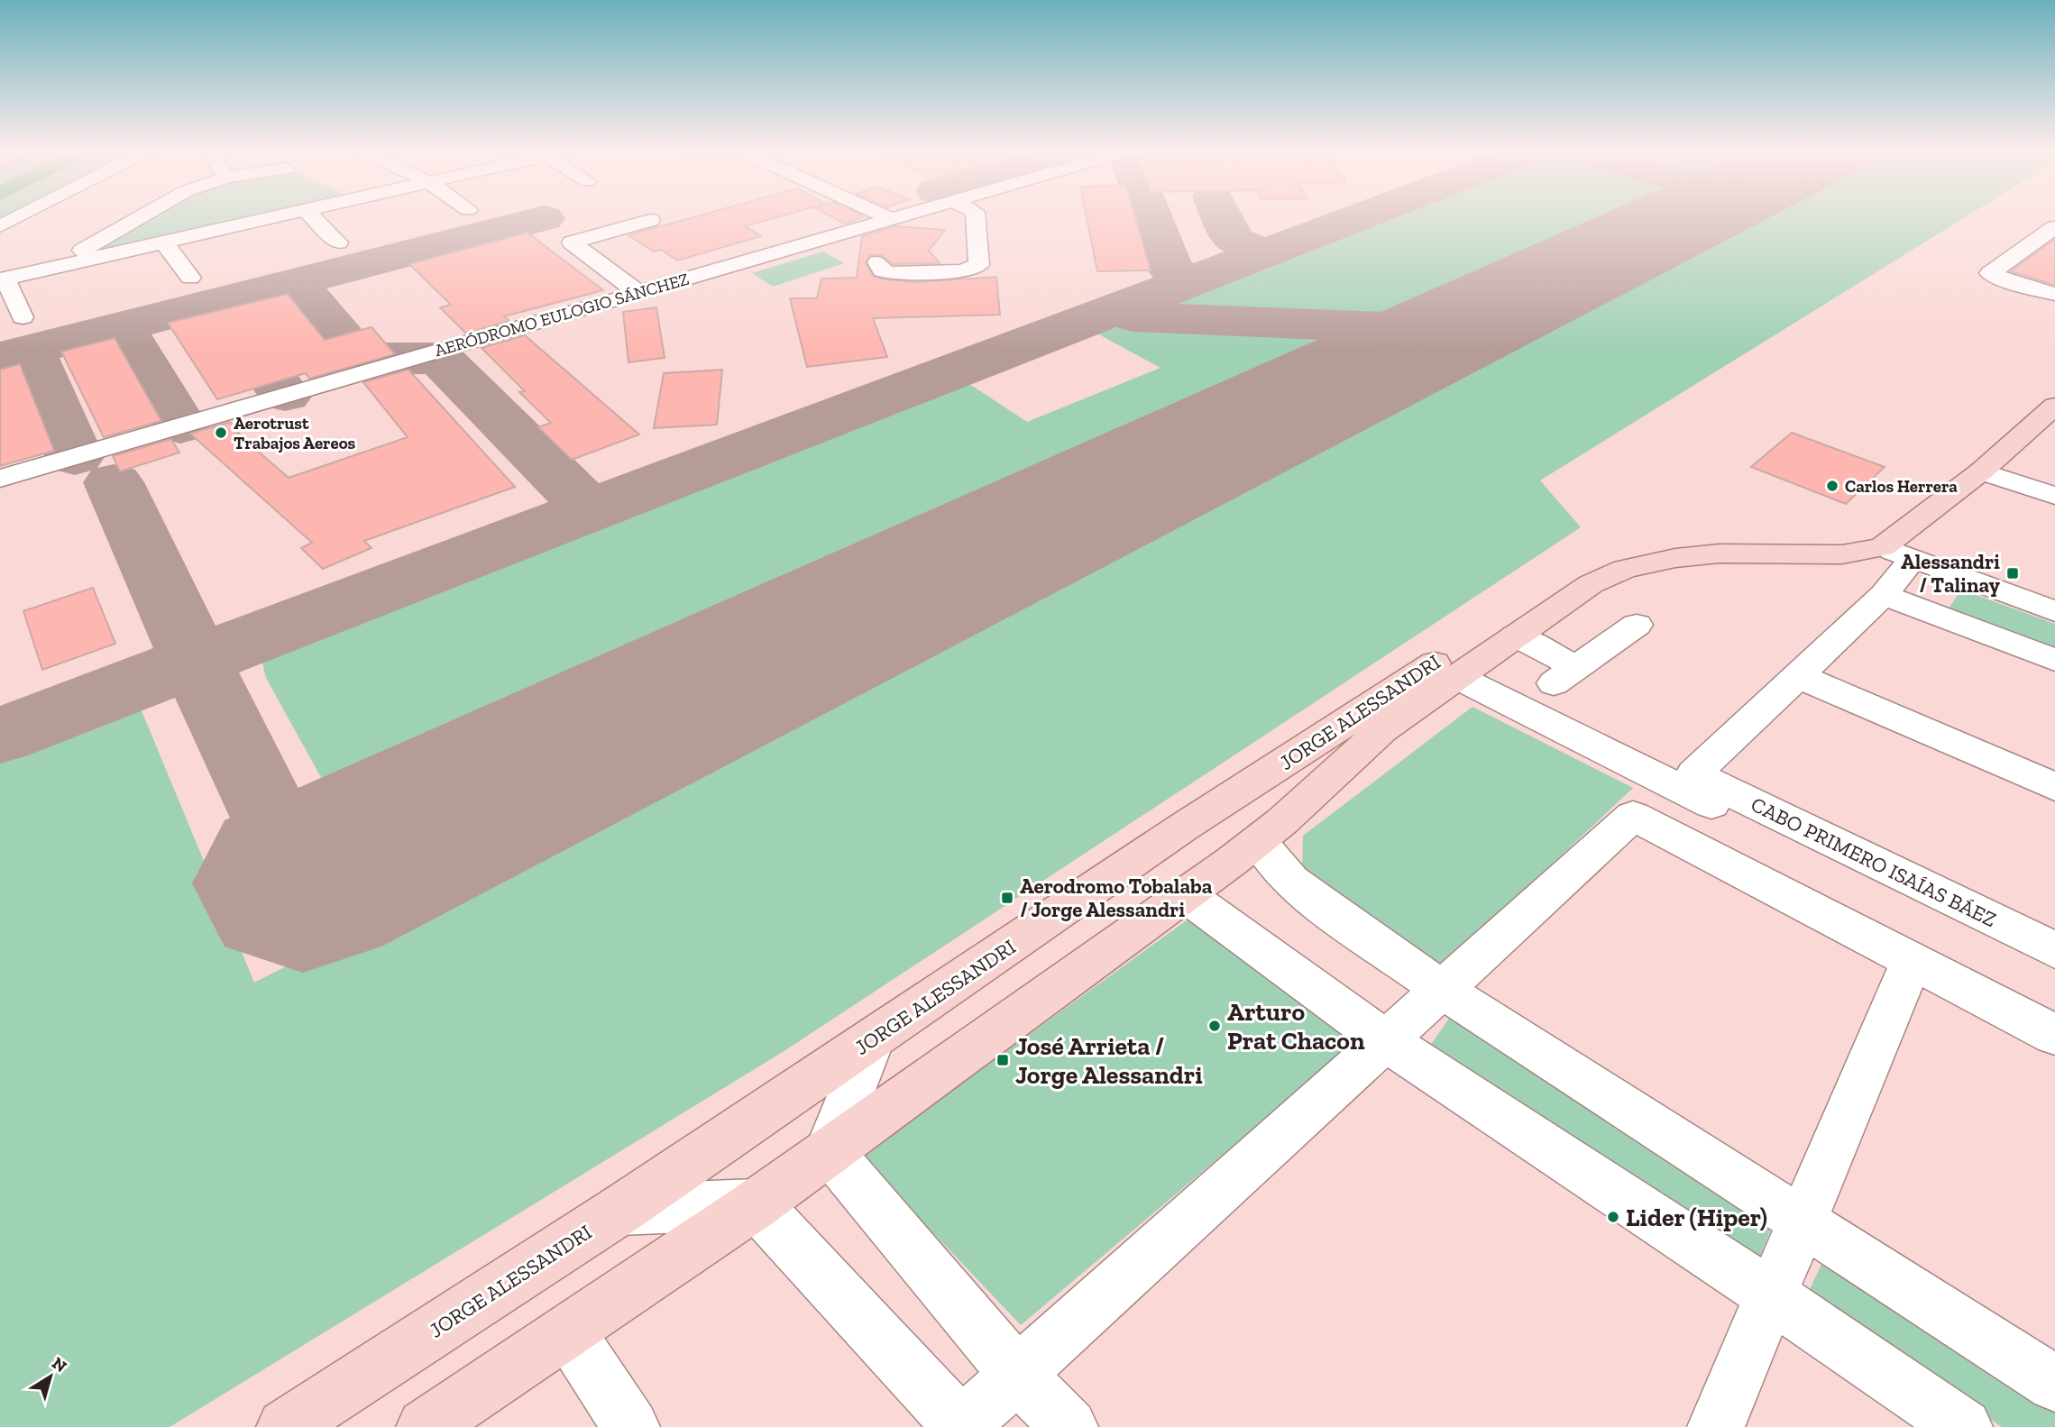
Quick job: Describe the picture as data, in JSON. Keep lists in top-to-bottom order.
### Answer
{
  "streets": {
    "main road": ["JORGE ALESSANDRI"],
    "street": ["AERÓDROMO EULOGIO SÁNCHEZ", "CABO PRIMERO ISAÍAS BÁEZ"]
  },
  "places": {
    "other": [
      "Aerotrust Trabajos Aereos",
      "Carlos Herrera",
      "Arturo Prat Chacon",
      "Lider (Hiper)"
    ],
    "transit": ["Alessandri / Talinay", "Aerodromo Tobalaba / Jorge Alessandri", "José Arrieta / Jorge Alessandri"]
  },
  "north": "top right"
}
